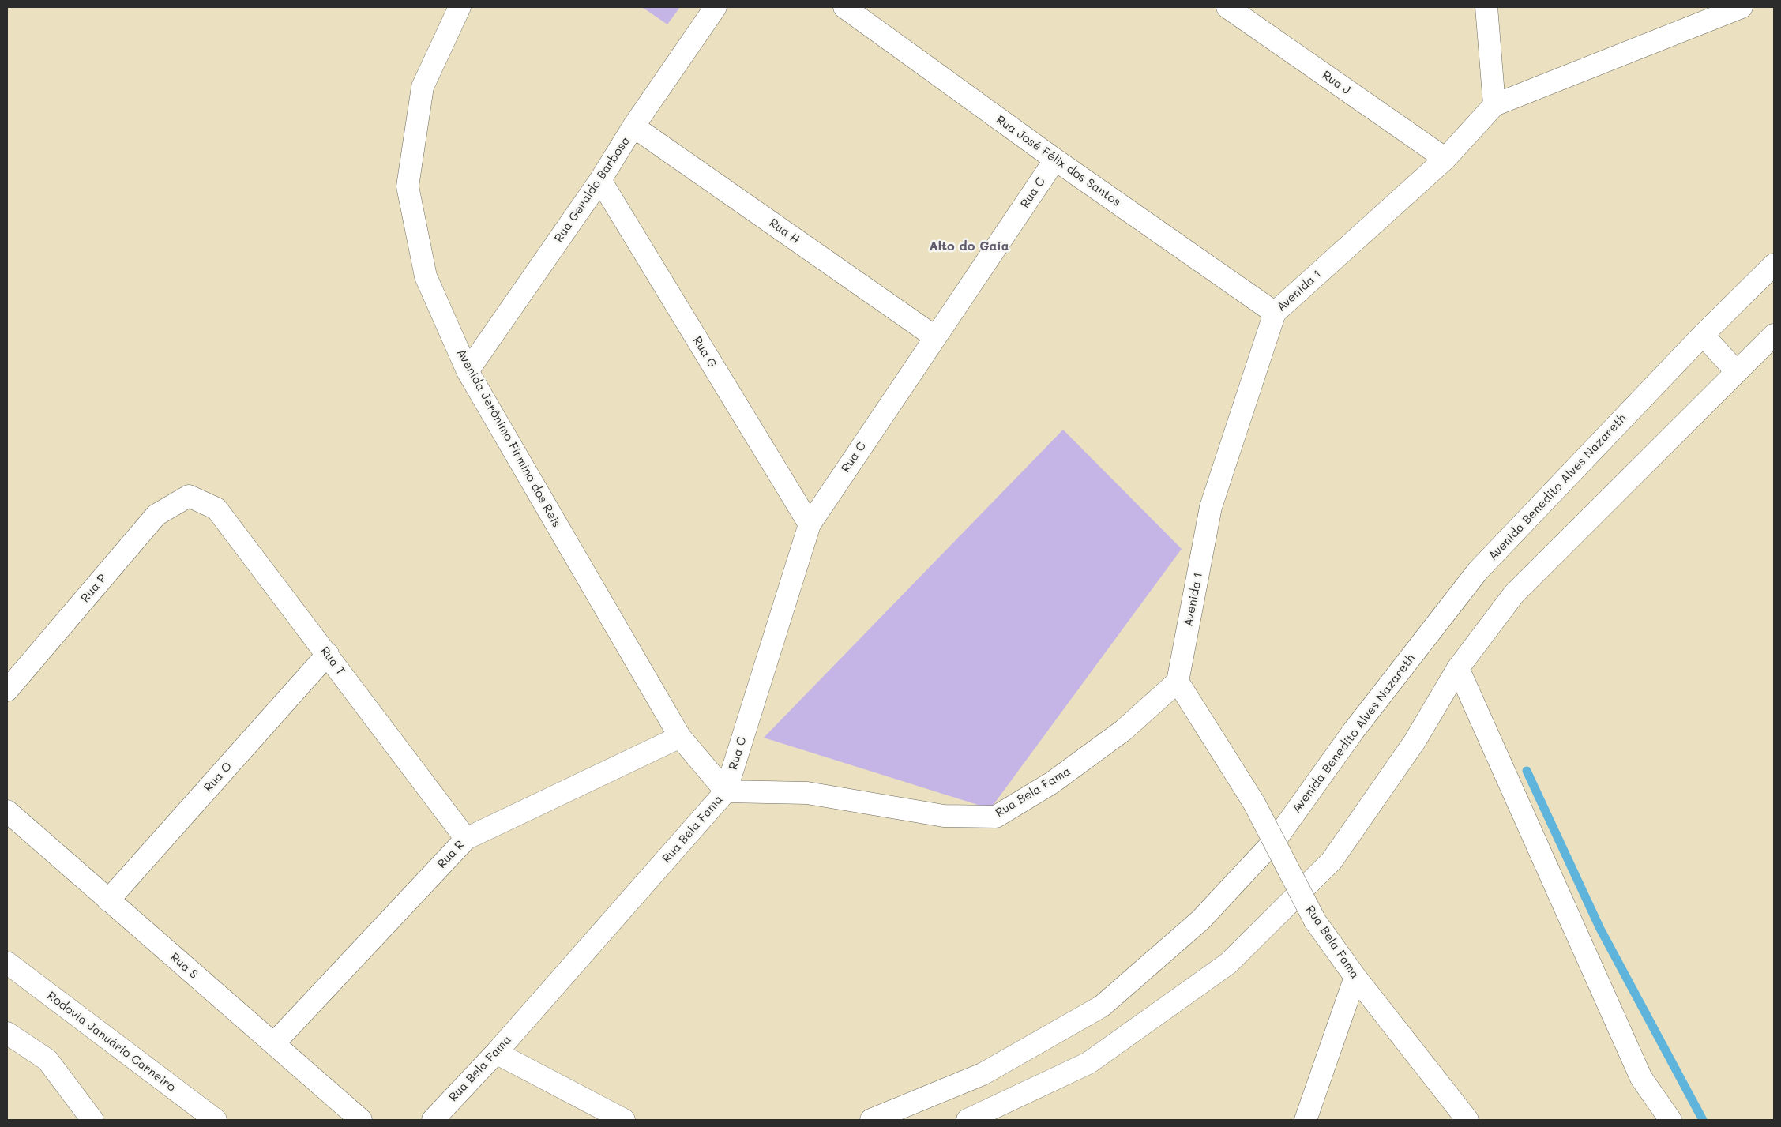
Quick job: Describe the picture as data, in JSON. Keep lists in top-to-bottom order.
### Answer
{
  "streets": {
    "street": [
      "Rua J",
      "Rua José Félix dos Santos",
      "Rua Geraldo Barbosa",
      "Rua C",
      "Rua H",
      "Avenida 1",
      "Rua G",
      "Avenida Jerônimo Firmino dos Reis",
      "Avenida Benedito Alves Nazareth",
      "Rua P",
      "Rua T",
      "Rua O",
      "Rua Bela Fama",
      "Rua R",
      "Rua S",
      "Rodovia Januário Carneiro"
    ]
  },
  "crossings": [
    ["Rua J", "Avenida 1"],
    ["Rua José Félix dos Santos", "Rua C"],
    ["Rua José Félix dos Santos", "Avenida 1"],
    ["Rua Geraldo Barbosa", "Rua H"],
    ["Rua Geraldo Barbosa", "Rua G"],
    ["Rua Geraldo Barbosa", "Avenida Jerônimo Firmino dos Reis"],
    ["Rua C", "Rua H"],
    ["Rua C", "Rua G"],
    ["Rua C", "Avenida Jerônimo Firmino dos Reis"],
    ["Rua C", "Rua Bela Fama"],
    ["Avenida 1", "Rua Bela Fama"],
    ["Avenida Jerônimo Firmino dos Reis", "Rua Bela Fama"],
    ["Avenida Jerônimo Firmino dos Reis", "Rua R"],
    ["Rua P", "Rua T"],
    ["Rua T", "Rua O"],
    ["Rua T", "Rua R"],
    ["Rua O", "Rua S"],
    ["Rua R", "Rua S"]
  ],
  "districts": ["Alto do Gaia"]
}
